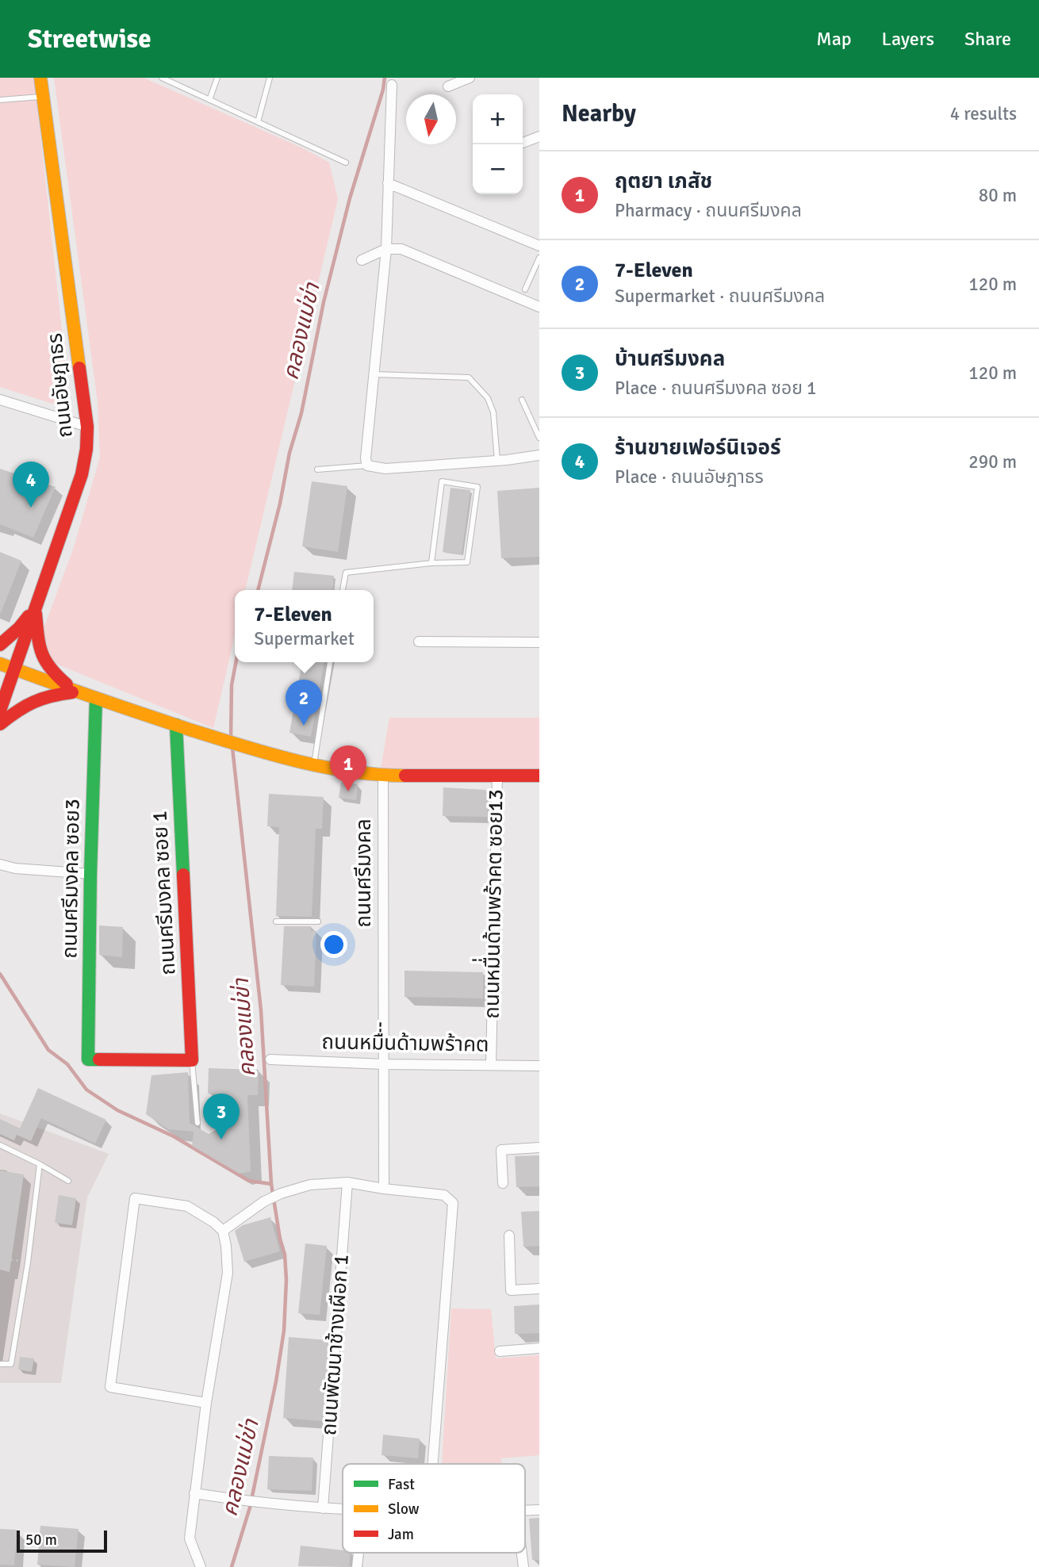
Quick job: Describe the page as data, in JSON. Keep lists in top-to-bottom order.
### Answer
{
  "streets": {
    "street": [
      "ถนนอัษฎาธร",
      "ถนนศรีมงคล",
      "ถนนศรีมงคล ซอย3",
      "ถนนศรีมงคล ซอย 1",
      "ถนนหมื่่นด้ามพร้าคต ซอย13",
      "ถนนหมื่่นด้ามพร้าคต",
      "ถนนพัฒนาช้างเผือก 1"
    ]
  },
  "crossings": [
    ["ถนนศรีมงคล", "ถนนหมื่่นด้ามพร้าคต"],
    ["ถนนศรีมงคล ซอย3", "ถนนศรีมงคล ซอย 1"],
    ["ถนนหมื่่นด้ามพร้าคต ซอย13", "ถนนหมื่่นด้ามพร้าคต"]
  ],
  "water": ["คลองแม่ข่า"],
  "legend": ["Fast", "Slow", "Jam"],
  "scale_bar": "50 m",
  "north": "bottom",
  "page": {
    "header": "Streetwise",
    "nav": ["Map", "Layers", "Share"],
    "heading": ["Nearby", "4 results"],
    "map_buttons": ["+", "−"],
    "list": [
      {
        "mark": "1",
        "name": "ฤตยา เภสัช",
        "note": "Pharmacy · ถนนศรีมงคล",
        "value": "80 m"
      },
      {
        "mark": "2",
        "name": "7-Eleven",
        "note": "Supermarket · ถนนศรีมงคล",
        "value": "120 m"
      },
      {
        "mark": "3",
        "name": "บ้านศรีมงคล",
        "note": "Place · ถนนศรีมงคล ซอย 1",
        "value": "120 m"
      },
      {
        "mark": "4",
        "name": "ร้านขายเฟอร์นิเจอร์",
        "note": "Place · ถนนอัษฎาธร",
        "value": "290 m"
      }
    ],
    "pins": [
      "4",
      "2",
      "1",
      "3"
    ],
    "popup": ["7-Eleven", "Supermarket"],
    "scale": "50 m"
  }
}
